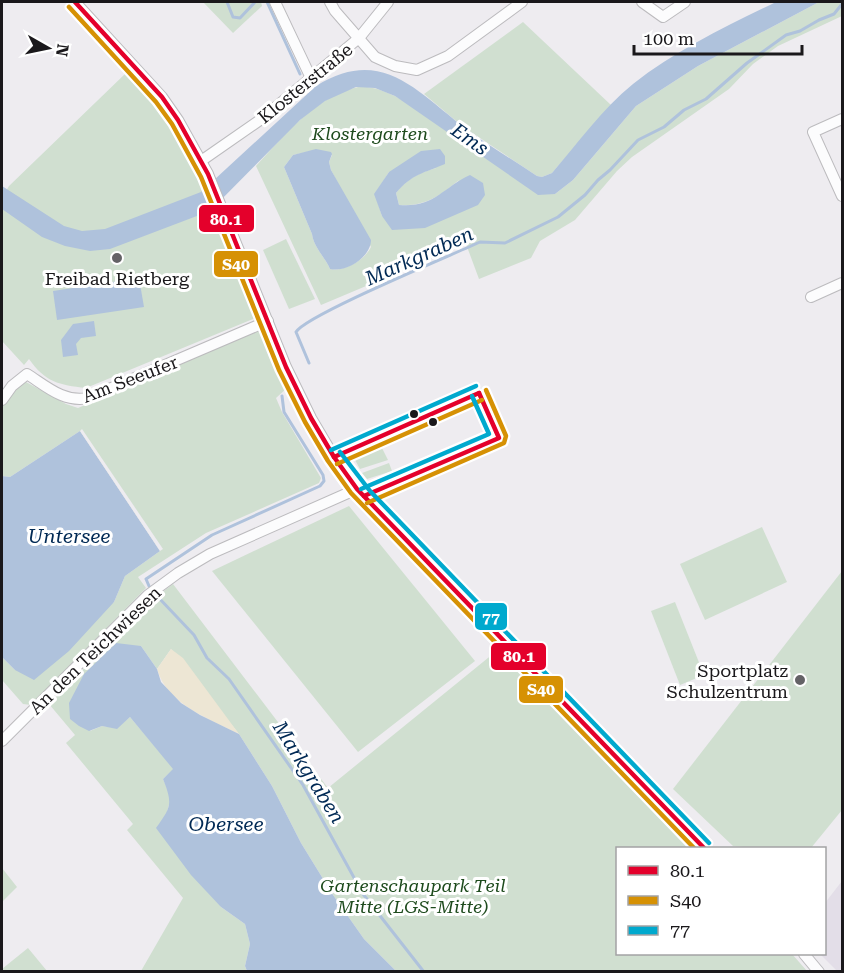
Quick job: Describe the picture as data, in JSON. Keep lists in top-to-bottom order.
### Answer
{
  "streets": {
    "street": ["Klosterstraße", "Am Seeufer", "An den Teichwiesen"]
  },
  "water": [
    "Ems",
    "Markgraben",
    "Untersee",
    "Obersee"
  ],
  "parks": ["Klostergarten", "Gartenschaupark Teil Mitte (LGS-Mitte)"],
  "places": ["Freibad Rietberg", "Sportplatz Schulzentrum"],
  "lines": ["transit line 80.1", "transit line S40", "transit line 77"],
  "legend": ["80.1", "S40", "77"],
  "scale_bar": "100 m",
  "north": "right"
}
